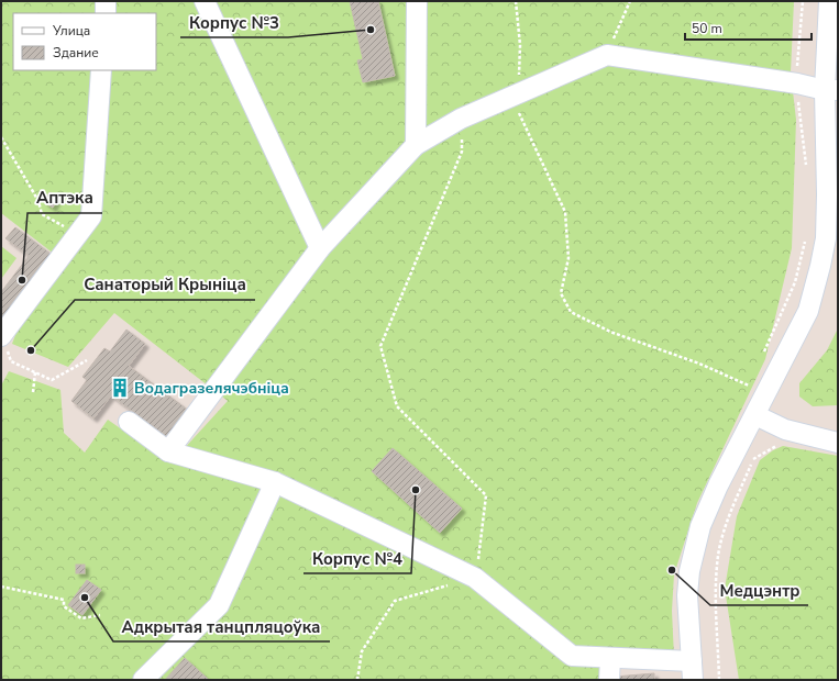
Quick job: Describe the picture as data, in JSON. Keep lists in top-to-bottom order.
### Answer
{
  "places": {
    "other": [
      "Корпус №3",
      "Аптэка",
      "Санаторый Крыніца",
      "Корпус №4",
      "Медцэнтр",
      "Адкрытая танцпляцоўка"
    ],
    "building": ["Водагразелячэбніца"]
  },
  "legend": ["Улица", "Здание"],
  "scale_bar": "50 m"
}
